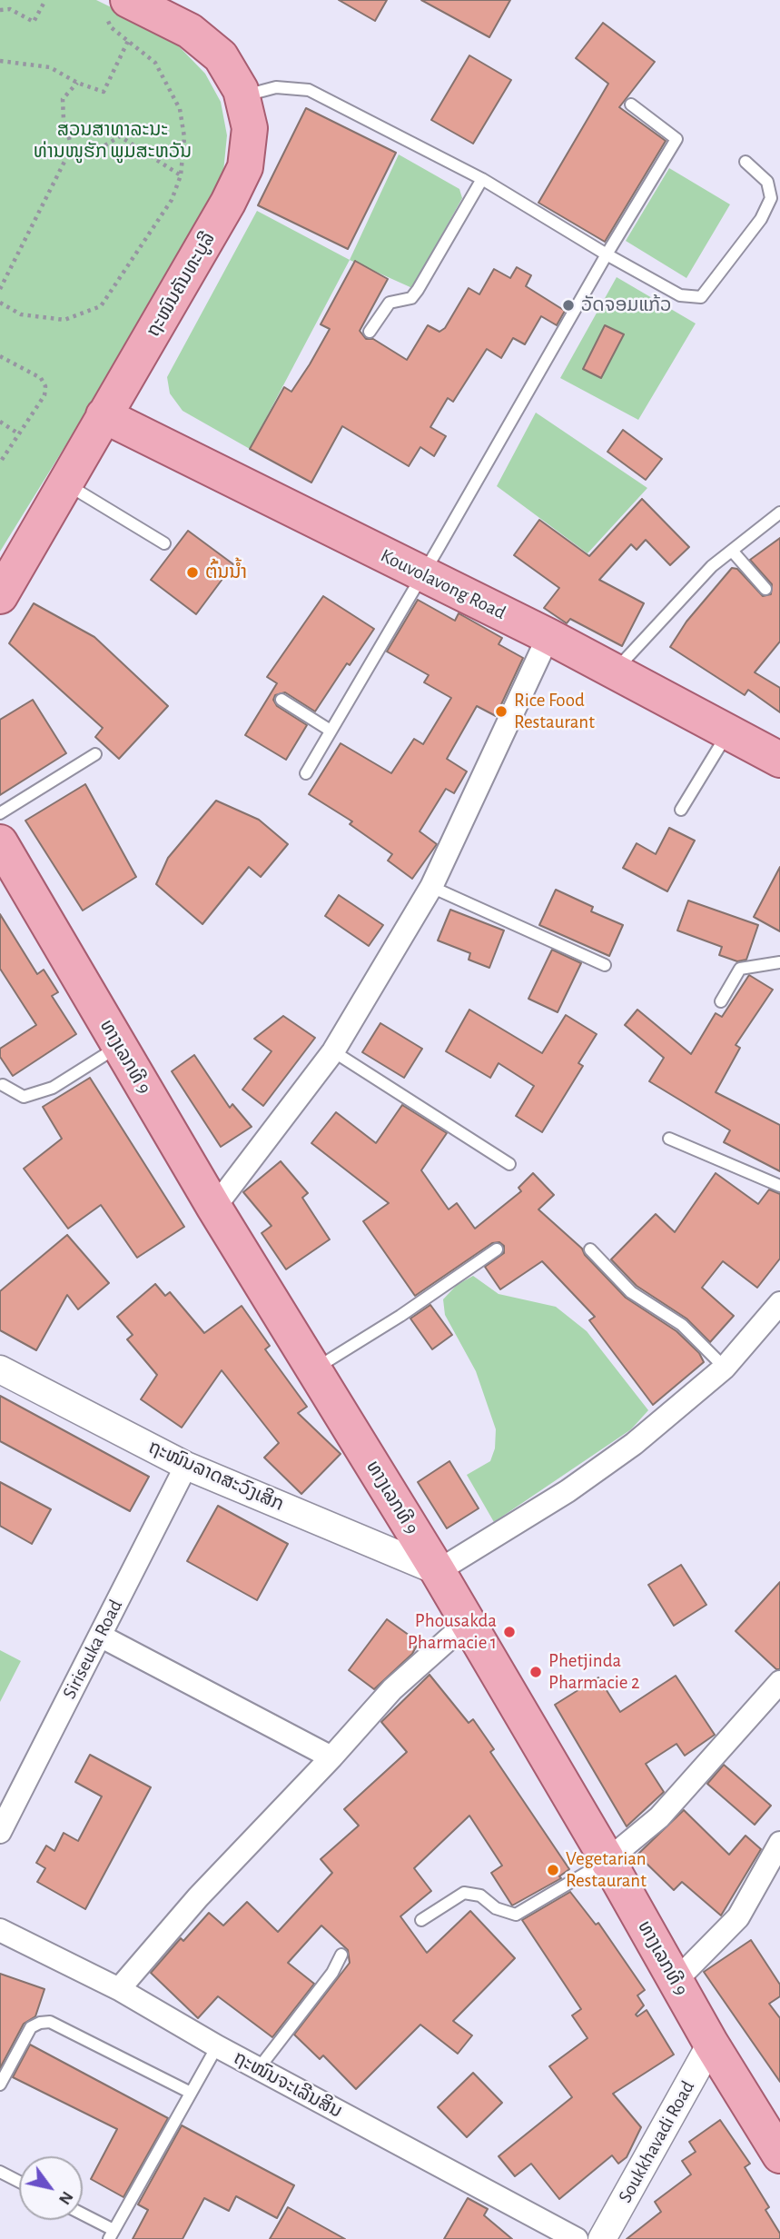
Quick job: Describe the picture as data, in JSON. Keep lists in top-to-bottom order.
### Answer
{
  "streets": {
    "main road": ["ຖະໜົນຄັນທະບູລີ", "Kouvolavong Road", "ທາງເລກທີ 9"],
    "street": [
      "ຖະໜົນລາດສະວົງເສິກ",
      "Siriseuka Road",
      "ຖະໜົນຈະເລີນສິນ",
      "Soukkhavadi Road"
    ]
  },
  "crossings": [
    ["ຖະໜົນຄັນທະບູລີ", "Kouvolavong Road"],
    ["ທາງເລກທີ 9", "ຖະໜົນລາດສະວົງເສິກ"],
    ["ທາງເລກທີ 9", "Soukkhavadi Road"],
    ["ຖະໜົນລາດສະວົງເສິກ", "Siriseuka Road"]
  ],
  "parks": ["ສວນສາທາລະນະ ທ່ານໜູຮັກ ພູມສະຫວັນ"],
  "places": [
    "ວັດຈອມແກ້ວ",
    "ຕົ້ນນໍ້າ",
    "Rice Food Restaurant",
    "Phousakda Pharmacie 1",
    "Phetjinda Pharmacie 2",
    "Vegetarian Restaurant"
  ],
  "north": "bottom right"
}
